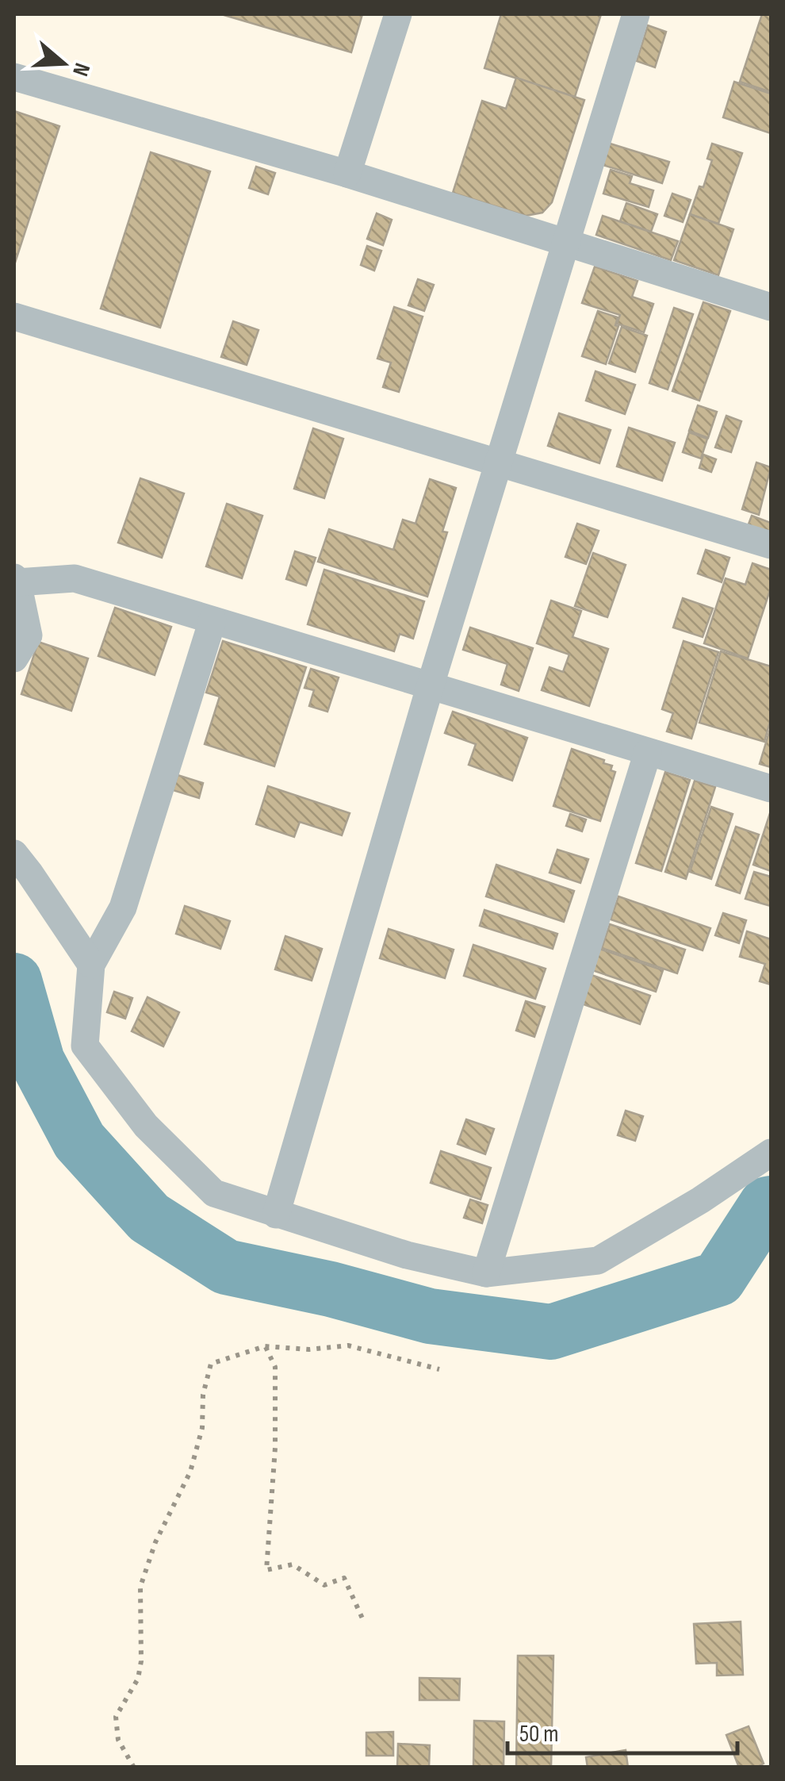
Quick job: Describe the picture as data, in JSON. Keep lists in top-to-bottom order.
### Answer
{
  "scale_bar": "50 m",
  "north": "right"
}
